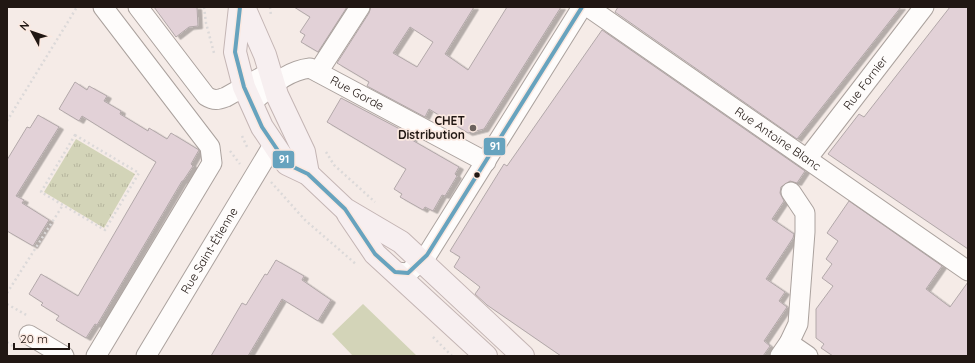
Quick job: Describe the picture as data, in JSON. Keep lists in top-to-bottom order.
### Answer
{
  "streets": {
    "street": [
      "Rue Fornier",
      "Rue Gorde",
      "Rue Antoine Blanc",
      "Rue Saint-Étienne"
    ]
  },
  "crossings": [
    ["Rue Fornier", "Rue Antoine Blanc"]
  ],
  "places": ["CHET Distribution"],
  "lines": ["transit line 91"],
  "scale_bar": "20 m",
  "north": "top left"
}
